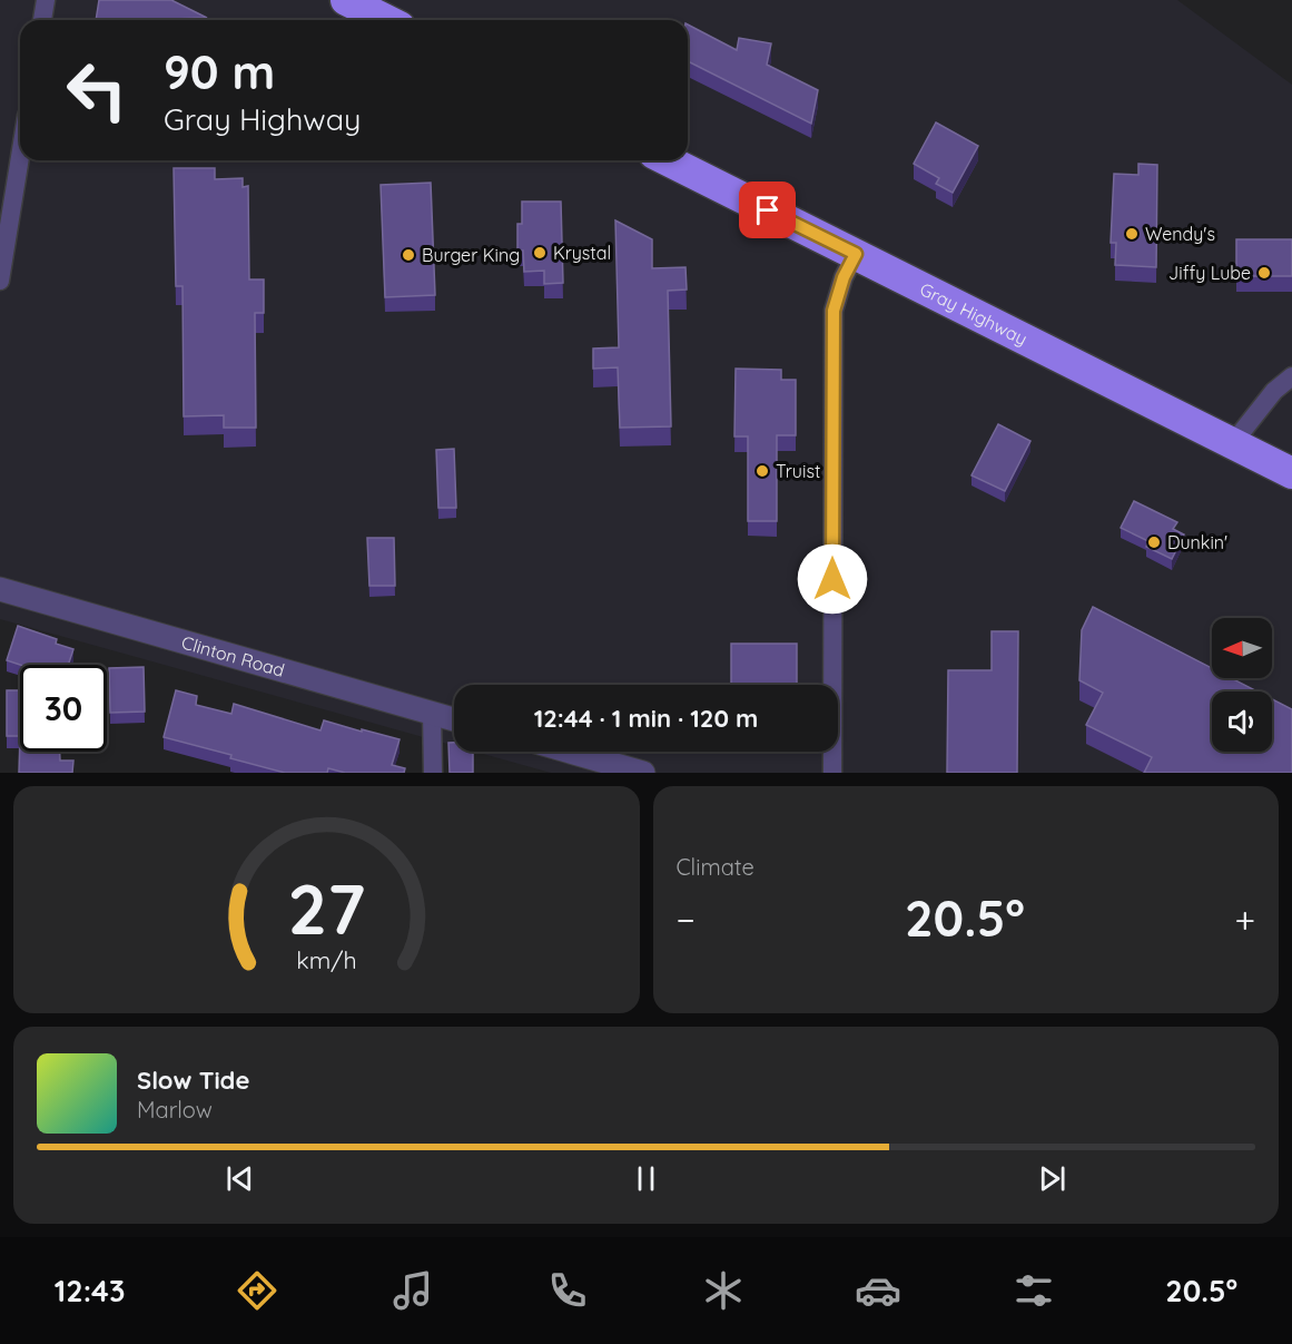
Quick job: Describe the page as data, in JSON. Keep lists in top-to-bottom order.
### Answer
{
  "streets": {
    "highway": ["Gray Highway"],
    "street": ["Clinton Road"]
  },
  "places": [
    "Wendy's",
    "Krystal",
    "Burger King",
    "Jiffy Lube",
    "Truist",
    "Dunkin'"
  ],
  "north": "left",
  "page": {
    "turn": ["90 m", "Gray Highway"],
    "limit": "30",
    "trip": "12:44 · 1 min · 120 m",
    "tile": "Climate",
    "heat": ["−", "20.5°", "+"],
    "song": ["Slow Tide", "Marlow"],
    "tabs": ["12:43", "20.5°"],
    "gauge": ["27", "km/h"]
  }
}
